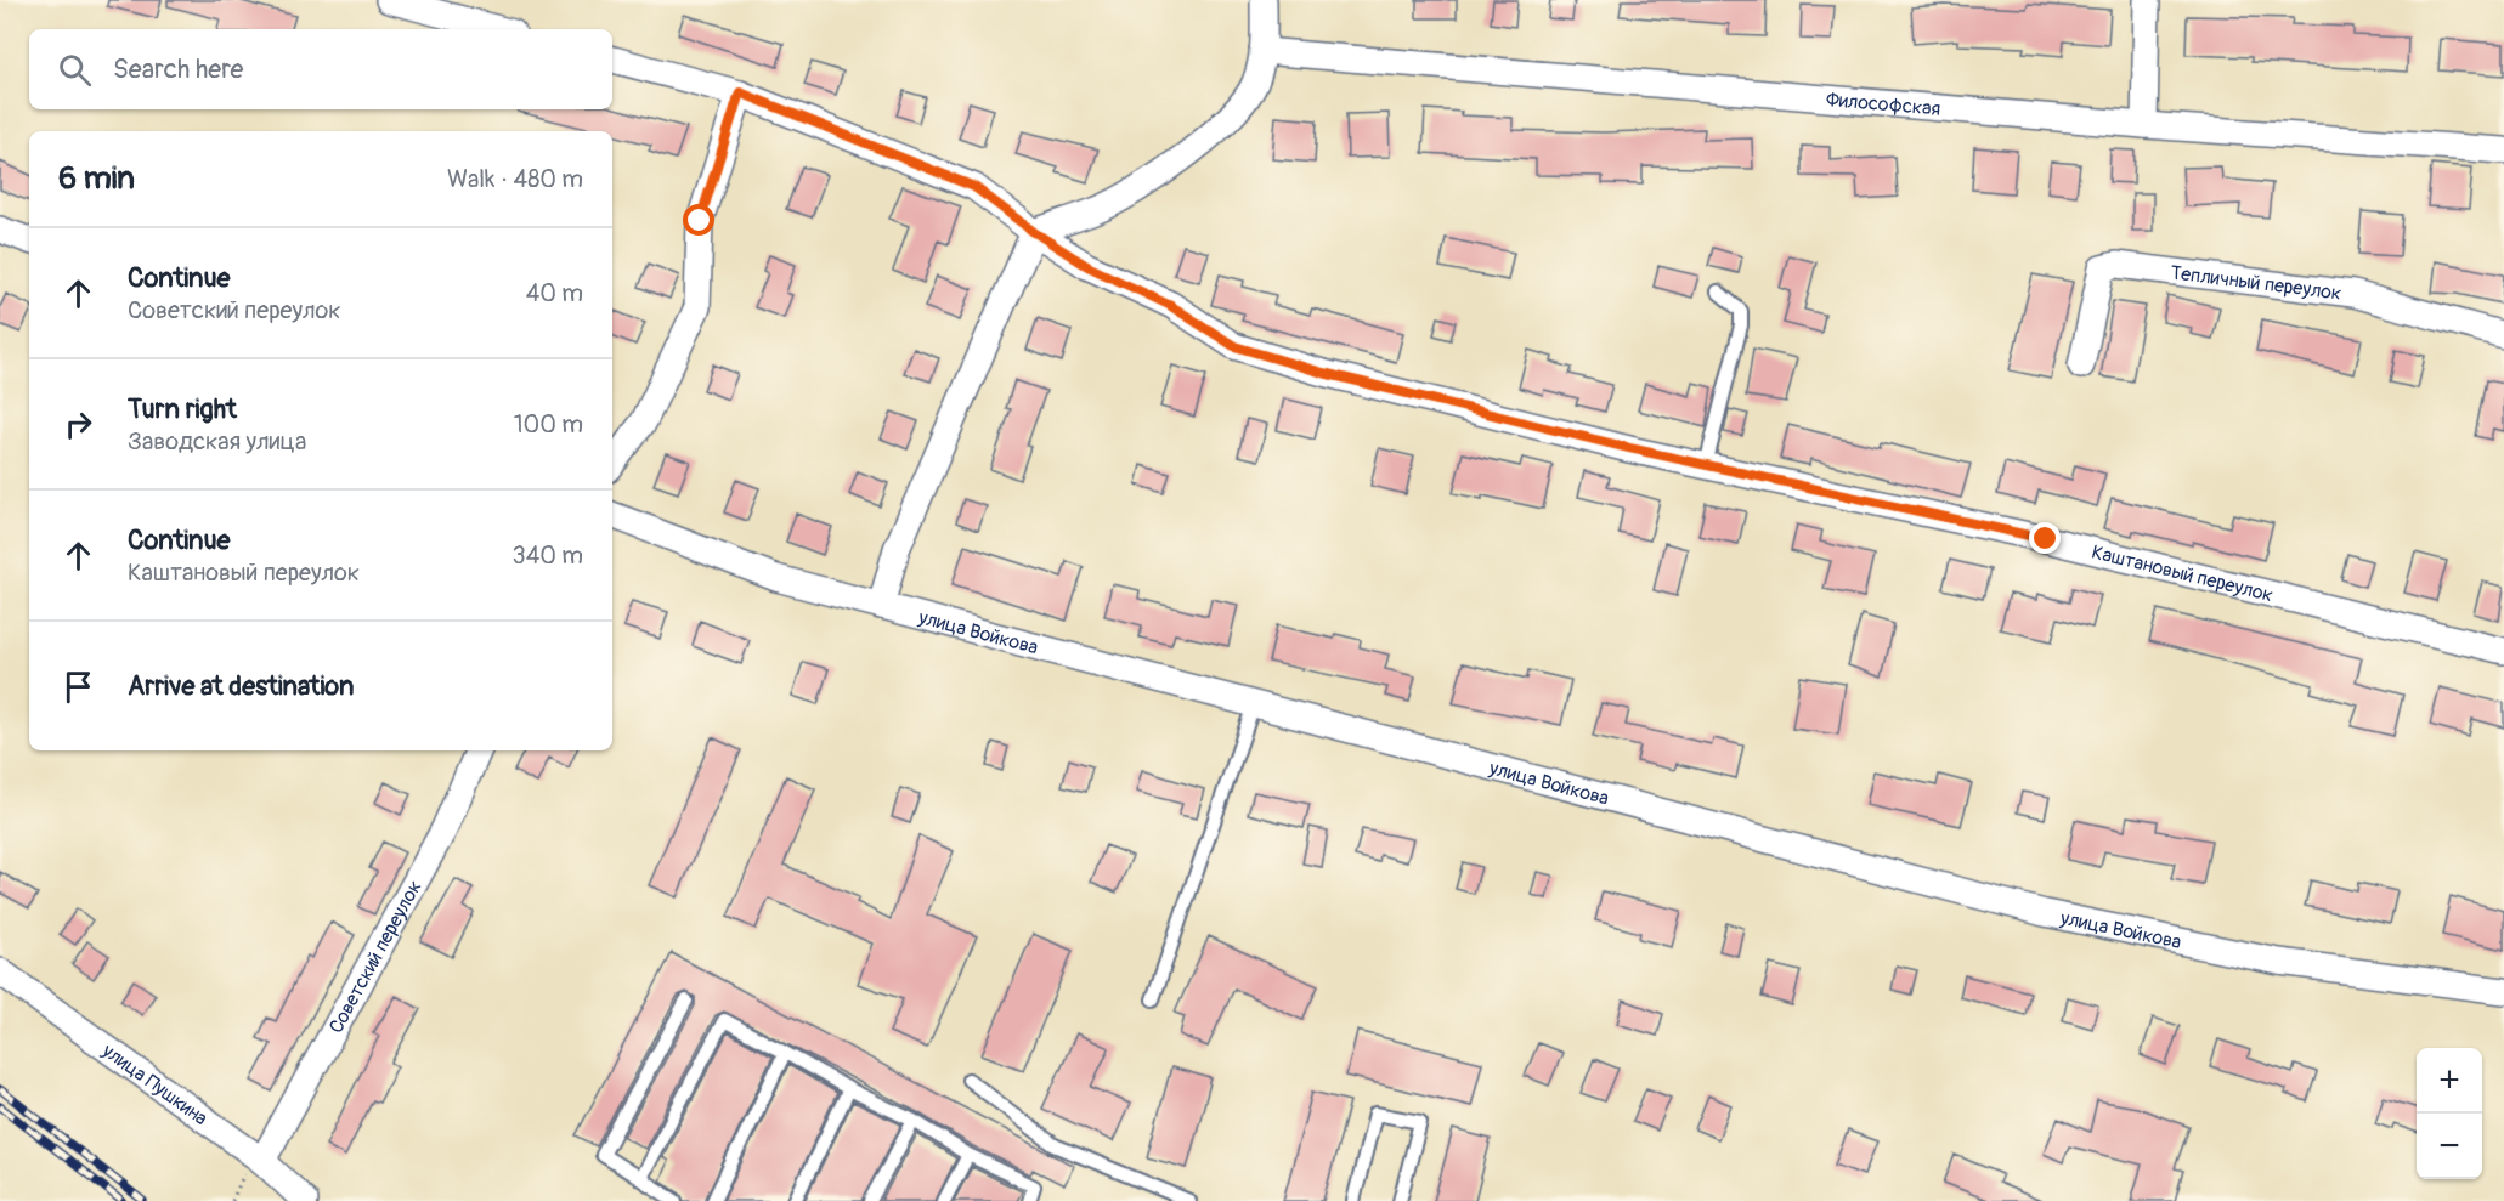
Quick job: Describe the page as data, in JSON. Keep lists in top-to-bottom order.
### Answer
{
  "streets": {
    "street": [
      "Философская",
      "Тепличный переулок",
      "Каштановый переулок",
      "улица Войкова",
      "Советский переулок",
      "улица Пушкина"
    ]
  },
  "crossings": [
    ["Советский переулок", "улица Пушкина"]
  ],
  "page": {
    "search": "Search here",
    "heading": ["6 min", "Walk · 480 m"],
    "list": [
      ["Continue", "Советский переулок", "40 m"],
      ["Turn right", "Заводская улица", "100 m"],
      ["Continue", "Каштановый переулок", "340 m"],
      "Arrive at destination"
    ],
    "map_buttons": ["+", "−"]
  }
}
